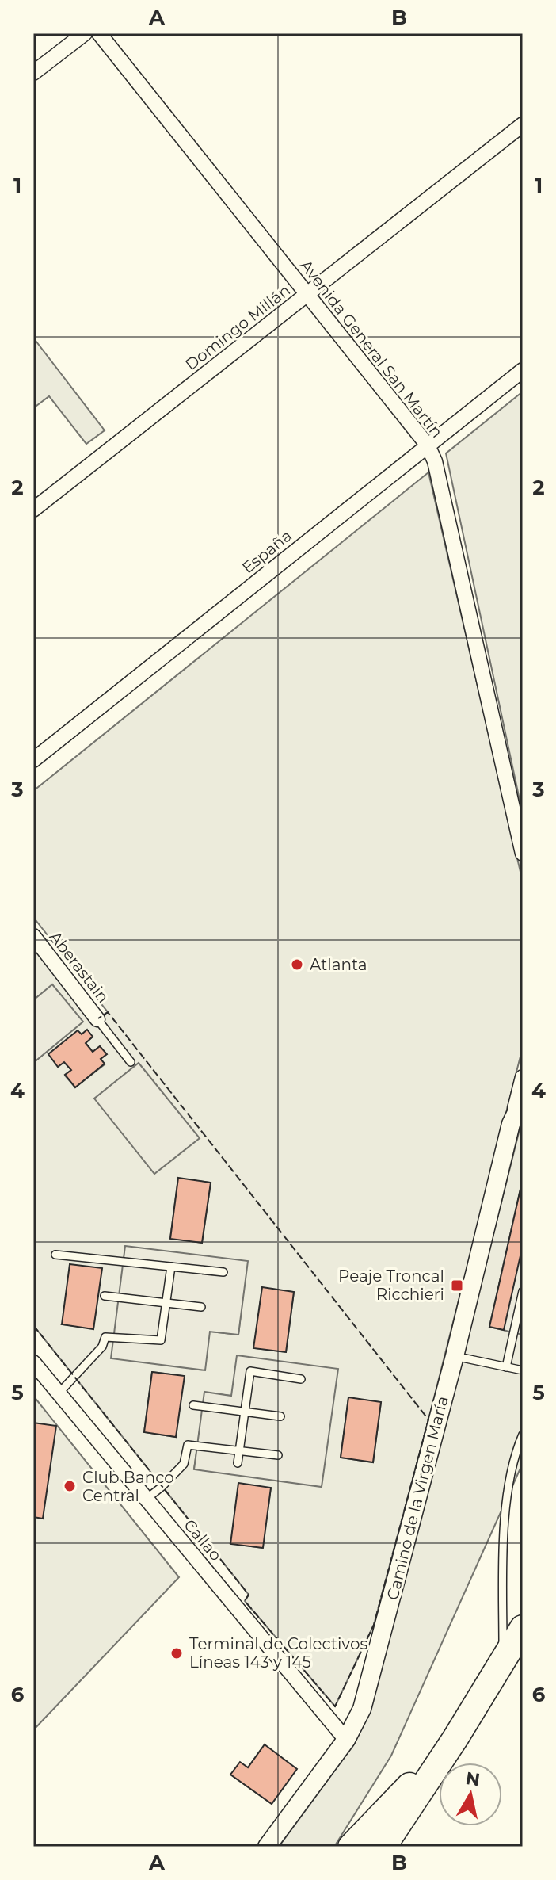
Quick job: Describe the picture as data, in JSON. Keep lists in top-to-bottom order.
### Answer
{
  "streets": {
    "street": [
      "Domingo Millán",
      "Avenida General San Martín",
      "España",
      "Aberastain",
      "Camino de la Virgen María",
      "Callao"
    ]
  },
  "crossings": [
    ["Domingo Millán", "Avenida General San Martín"],
    ["Avenida General San Martín", "España"],
    ["Camino de la Virgen María", "Callao"]
  ],
  "places": {
    "other": ["Atlanta", "Club Banco Central", "Terminal de Colectivos Líneas 143 y 145"],
    "transit": ["Peaje Troncal Ricchieri"]
  },
  "north": "top",
  "grid": {
    "columns": ["A", "B"],
    "rows": [
      "1",
      "2",
      "3",
      "4",
      "5",
      "6"
    ]
  }
}
